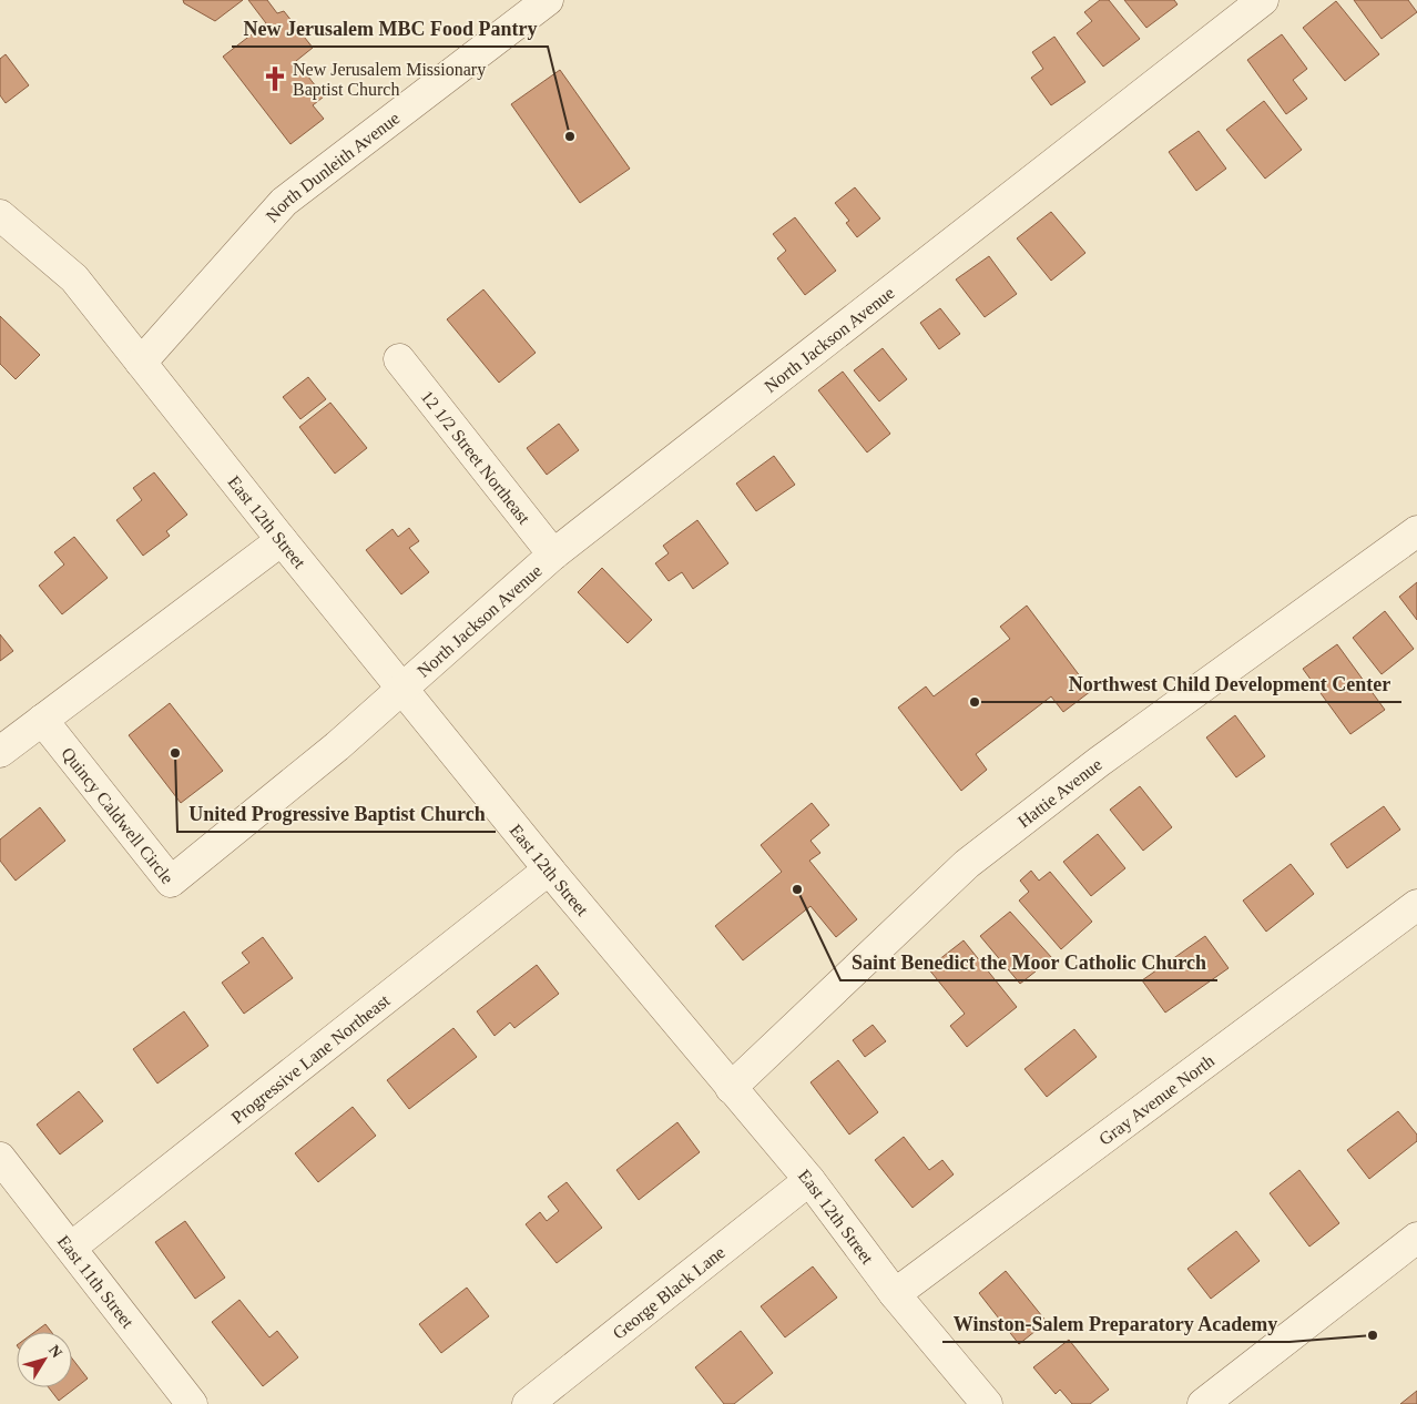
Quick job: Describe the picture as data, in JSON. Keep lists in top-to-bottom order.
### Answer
{
  "streets": {
    "street": [
      "North Dunleith Avenue",
      "North Jackson Avenue",
      "12 1/2 Street Northeast",
      "East 12th Street",
      "Hattie Avenue",
      "Quincy Caldwell Circle",
      "Progressive Lane Northeast",
      "Gray Avenue North",
      "East 11th Street",
      "George Black Lane"
    ]
  },
  "crossings": [
    ["North Dunleith Avenue", "East 12th Street"],
    ["North Jackson Avenue", "12 1/2 Street Northeast"],
    ["North Jackson Avenue", "East 12th Street"],
    ["North Jackson Avenue", "Quincy Caldwell Circle"],
    ["East 12th Street", "Hattie Avenue"],
    ["East 12th Street", "Quincy Caldwell Circle"],
    ["East 12th Street", "Progressive Lane Northeast"],
    ["East 12th Street", "Gray Avenue North"],
    ["East 12th Street", "George Black Lane"],
    ["Progressive Lane Northeast", "East 11th Street"]
  ],
  "places": {
    "church": ["New Jerusalem Missionary Baptist Church"],
    "other": [
      "New Jerusalem MBC Food Pantry",
      "Northwest Child Development Center",
      "United Progressive Baptist Church",
      "Saint Benedict the Moor Catholic Church",
      "Winston-Salem Preparatory Academy"
    ]
  },
  "north": "top right"
}
